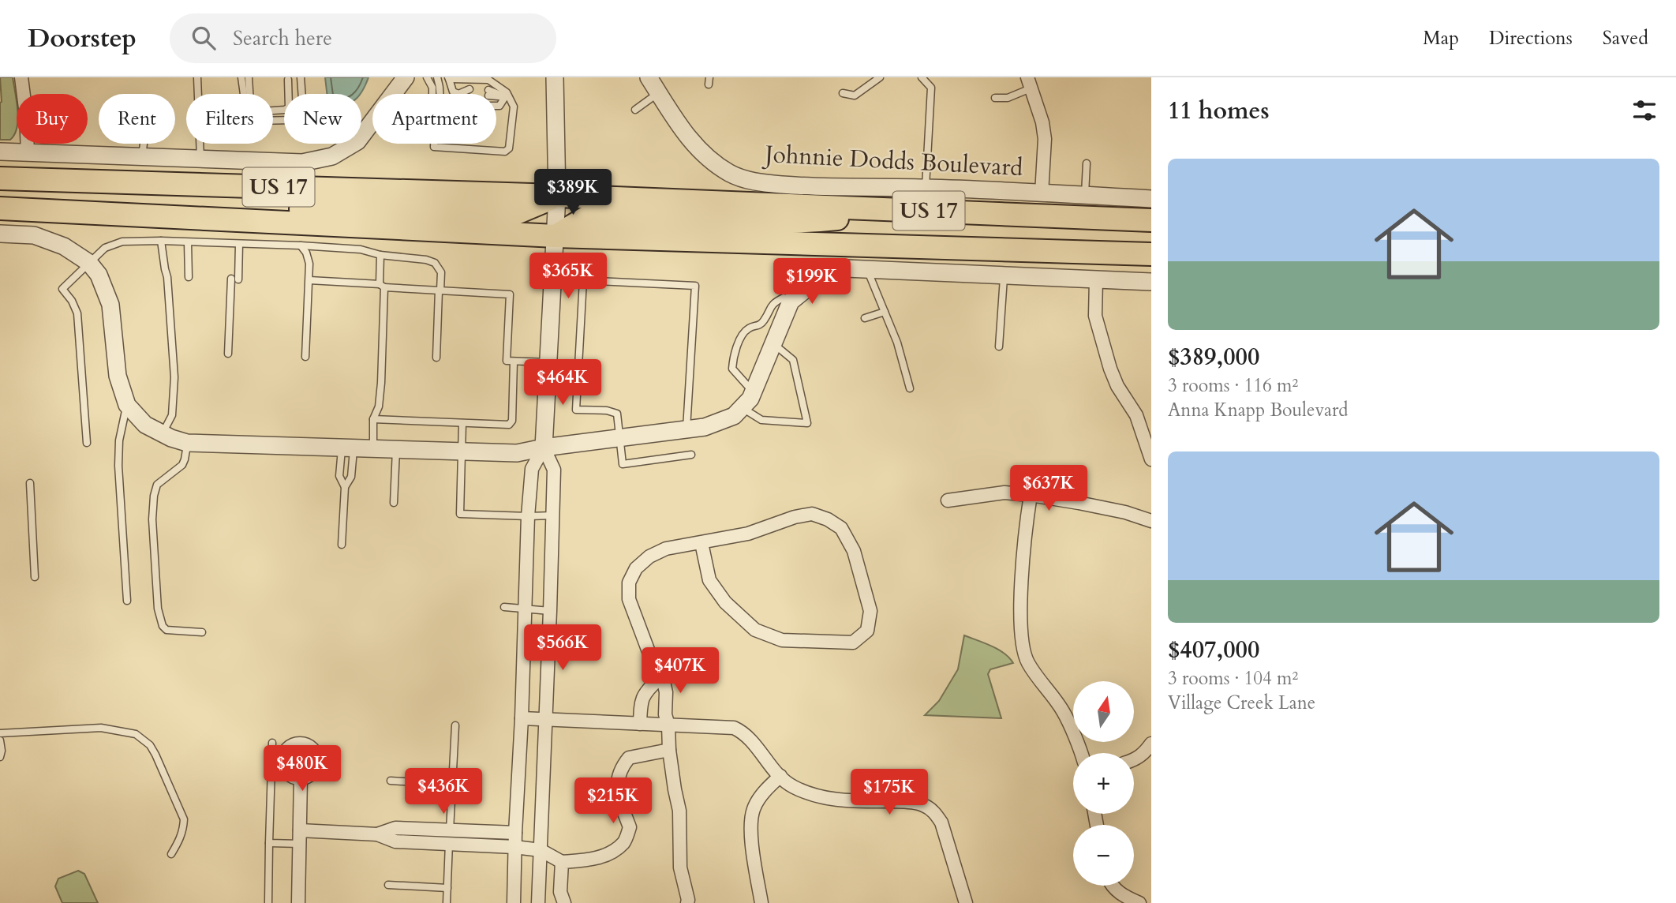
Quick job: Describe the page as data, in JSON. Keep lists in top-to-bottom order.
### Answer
{
  "streets": {
    "highway": ["Johnnie Dodds Boulevard", "US 17"]
  },
  "north": "top",
  "page": {
    "header": "Doorstep",
    "search": "Search here",
    "nav": ["Map", "Directions", "Saved"],
    "heading": "11 homes",
    "chip": [
      "Buy",
      "Rent",
      "Filters",
      "New",
      "Apartment"
    ],
    "list": [
      {
        "name": "$389,000",
        "note": "3 rooms · 116 m² · Anna Knapp Boulevard"
      },
      {
        "name": "$407,000",
        "note": "3 rooms · 104 m² · Village Creek Lane"
      }
    ],
    "price": [
      "$389K",
      "$365K",
      "$199K",
      "$464K",
      "$637K",
      "$566K",
      "$407K",
      "$480K",
      "$436K",
      "$175K",
      "$215K"
    ],
    "map_buttons": ["+", "−"]
  }
}
